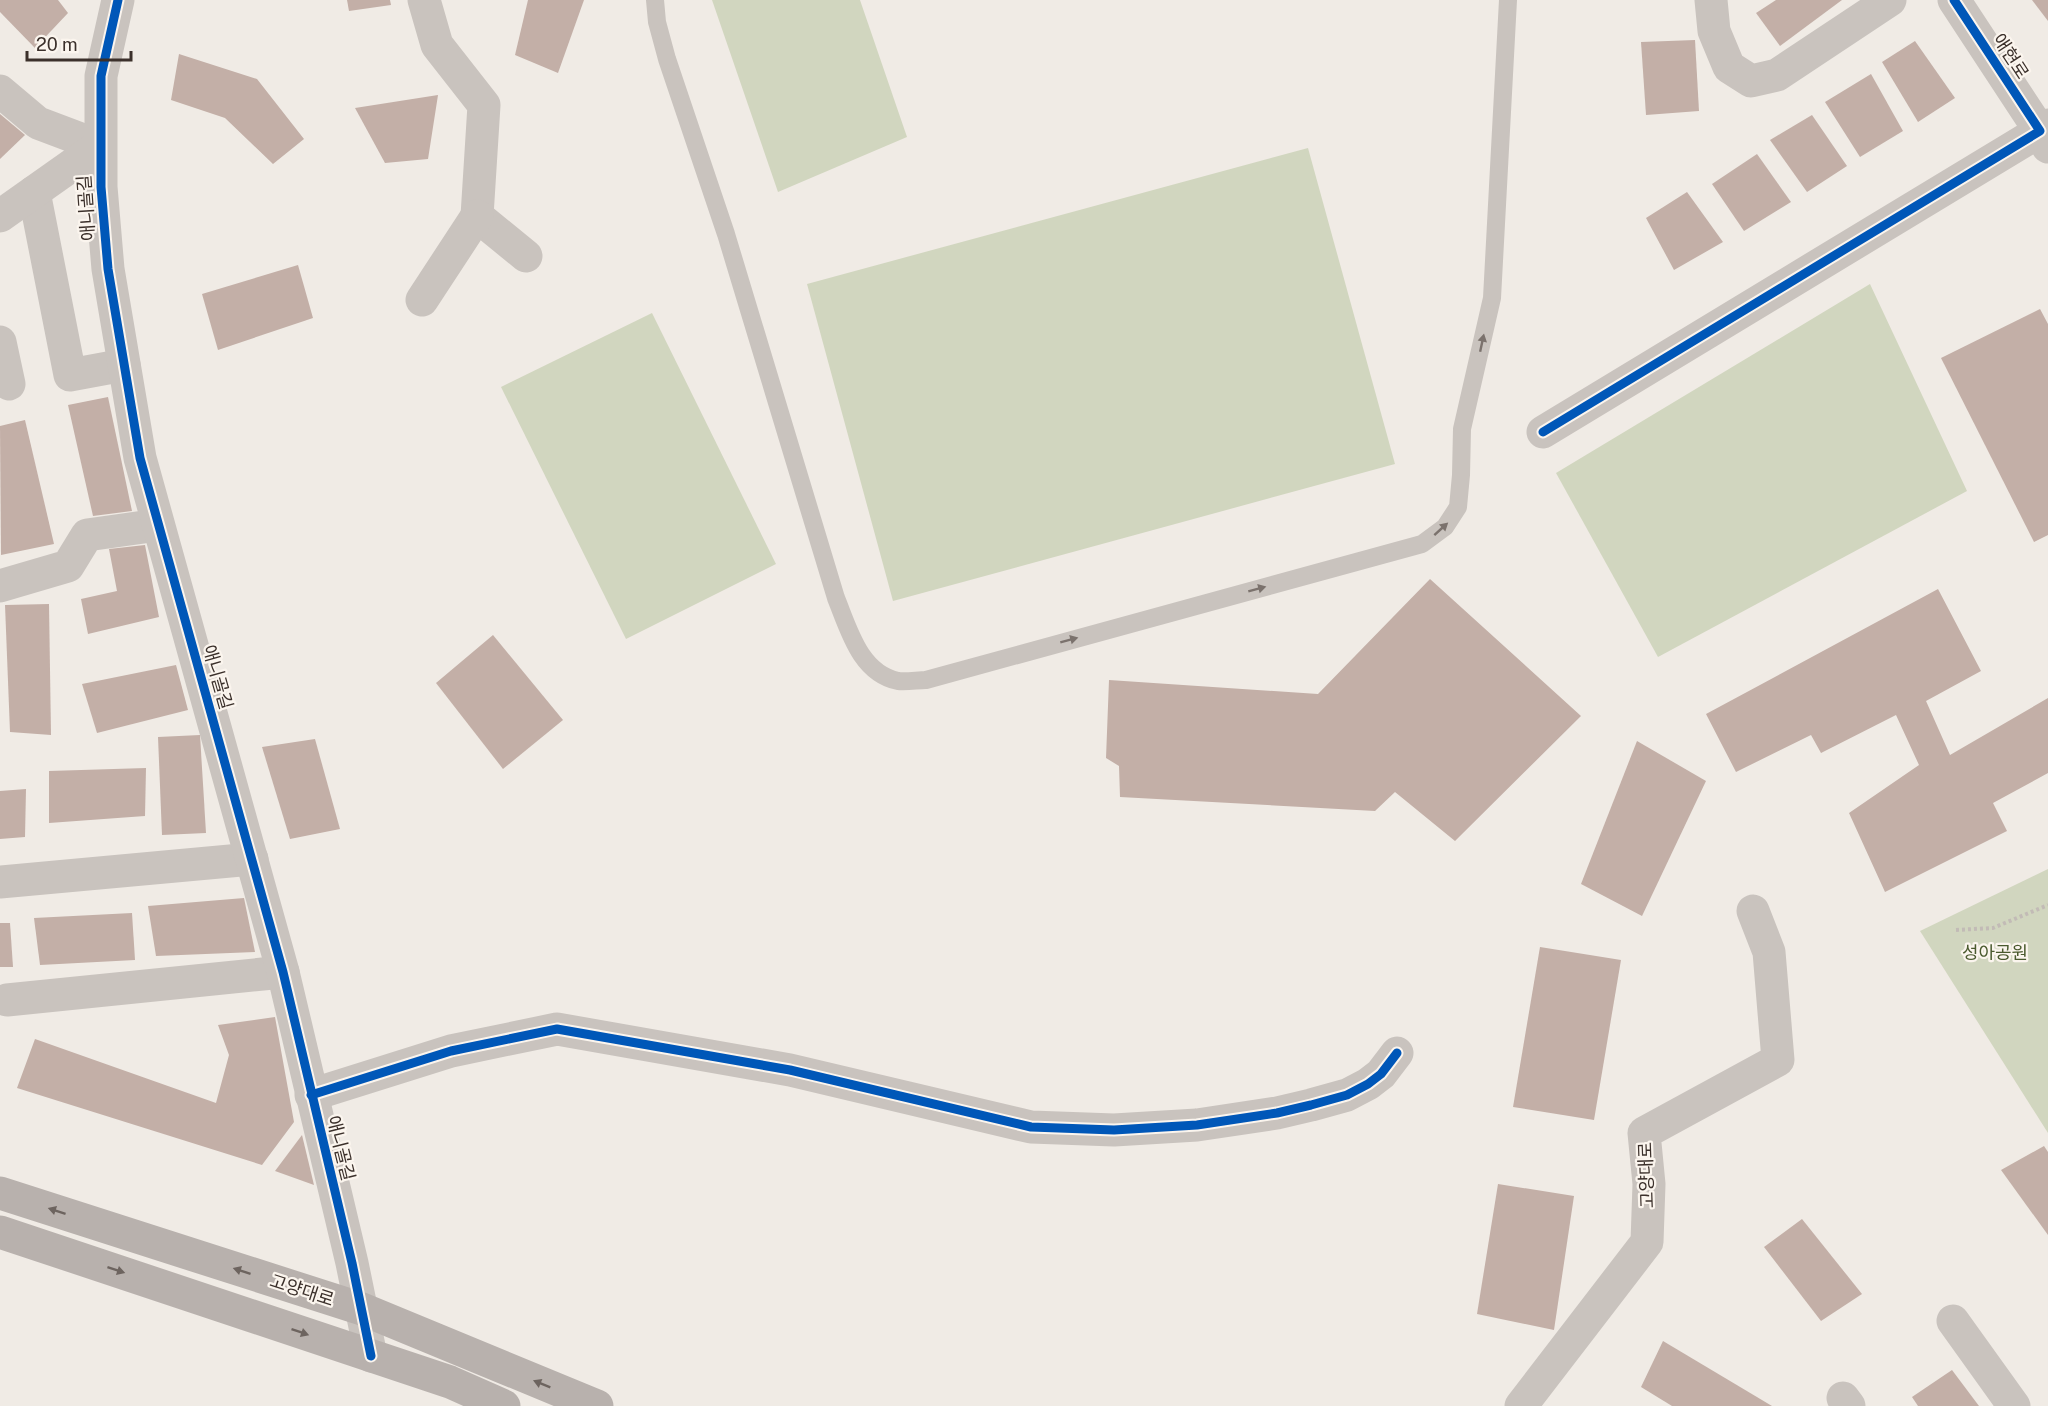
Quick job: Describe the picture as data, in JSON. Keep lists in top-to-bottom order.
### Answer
{
  "streets": {
    "main road": ["고양대로"],
    "street": ["애현로", "애니골길"]
  },
  "crossings": [
    ["애니골길", "고양대로"]
  ],
  "parks": ["성아공원"],
  "scale_bar": "20 m"
}
